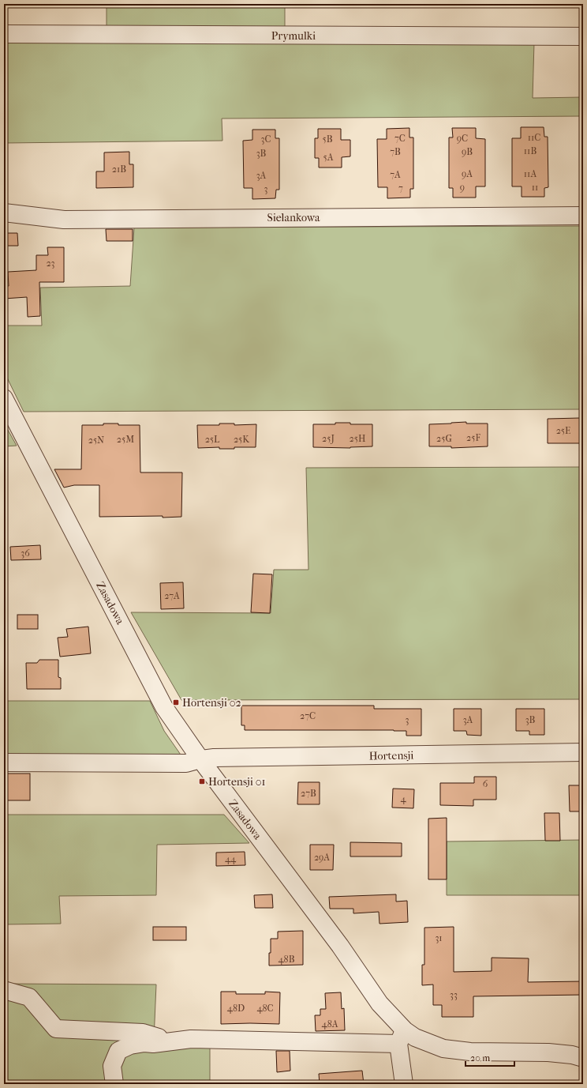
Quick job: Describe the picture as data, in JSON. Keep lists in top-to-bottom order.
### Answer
{
  "streets": {
    "street": [
      "Prymulki",
      "Sielankowa",
      "Zasadowa",
      "Hortensji"
    ]
  },
  "crossings": [
    ["Zasadowa", "Hortensji"]
  ],
  "places": {
    "transit": ["Hortensji 02", "Hortensji 01"]
  },
  "house_numbers": [
    "11C",
    "7C",
    "9C",
    "3C",
    "5B",
    "11B",
    "7B",
    "9B",
    "3B",
    "5A",
    "21B",
    "9A",
    "11A",
    "7A",
    "3A",
    "9",
    "11",
    "7",
    "3",
    "23",
    "25E",
    "25F",
    "25J",
    "25H",
    "25G",
    "25M",
    "25L",
    "25K",
    "25N",
    "36",
    "27A",
    "27C",
    "3",
    "3A",
    "3B",
    "6",
    "27B",
    "4",
    "29A",
    "44",
    "31",
    "48B",
    "33",
    "48D",
    "48C",
    "48A"
  ],
  "scale_bar": "20 m"
}
